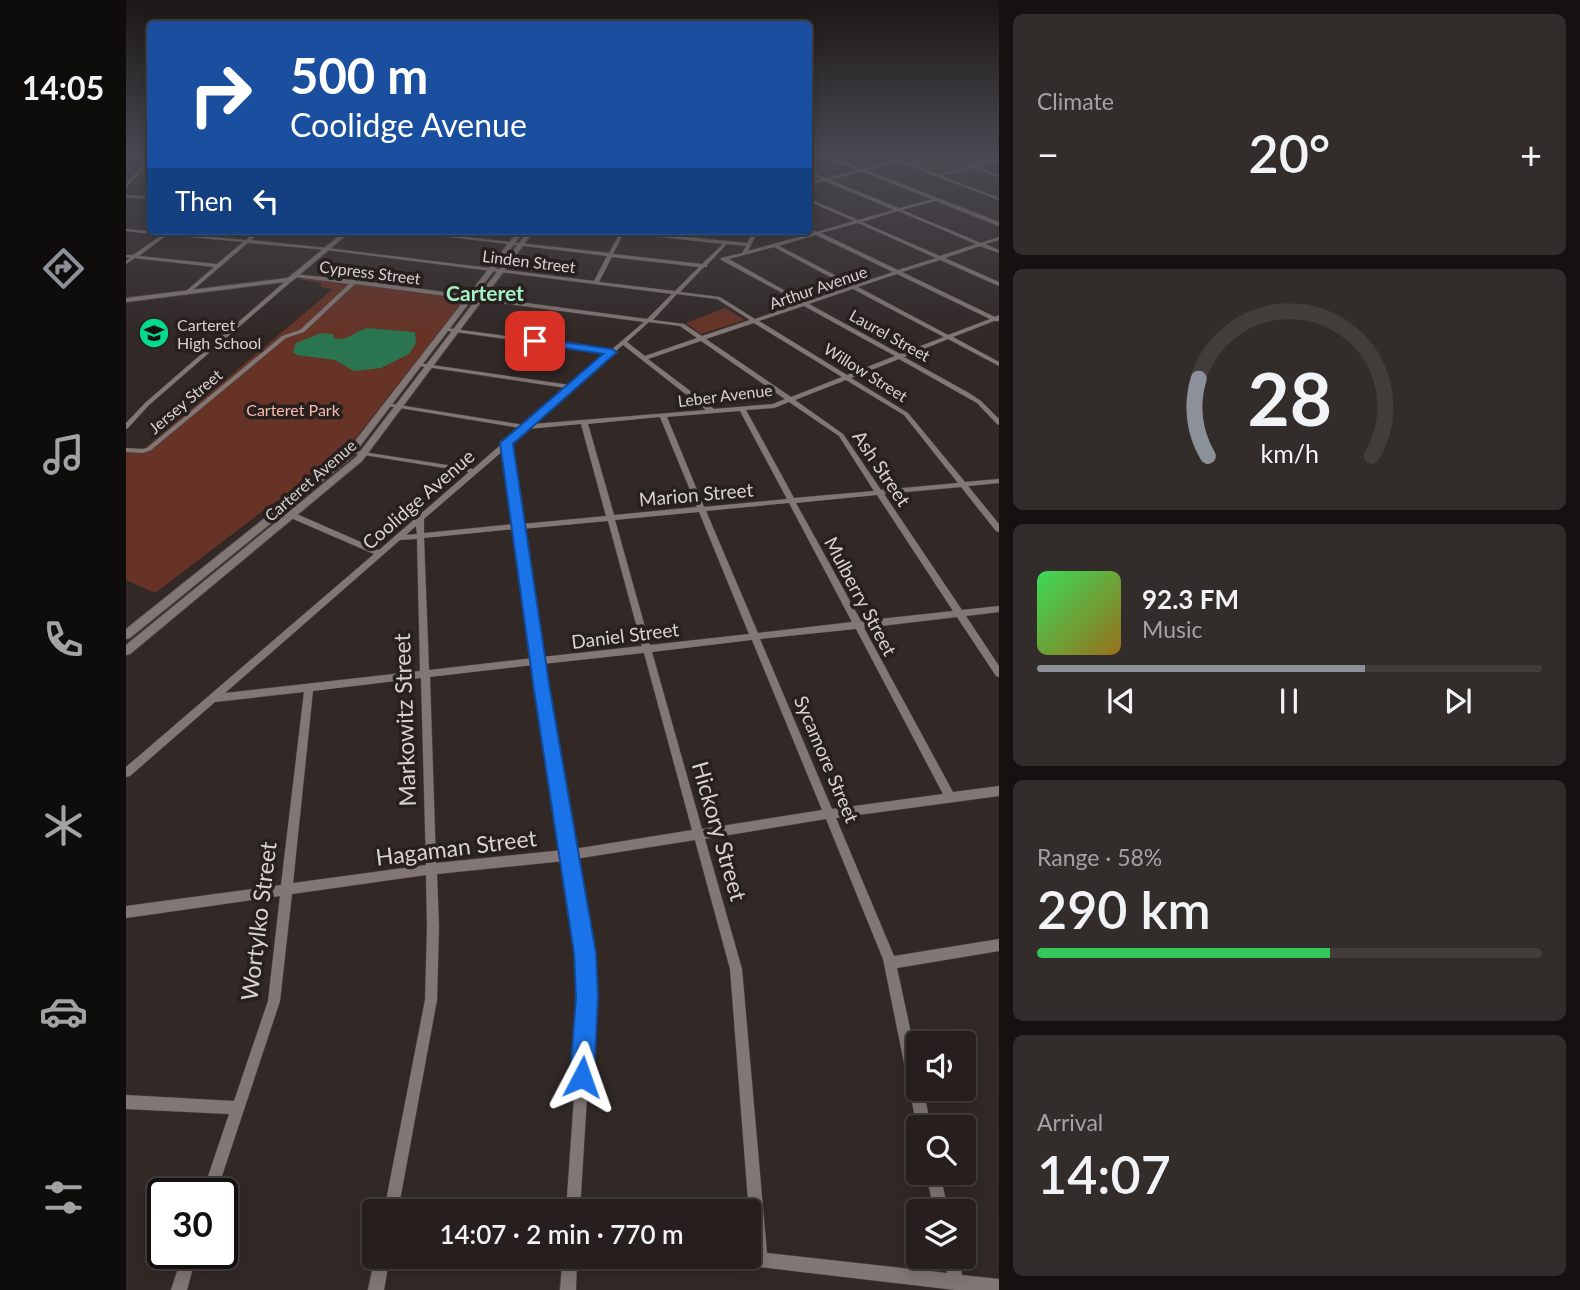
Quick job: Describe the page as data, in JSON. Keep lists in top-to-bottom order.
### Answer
{
  "streets": {
    "street": [
      "Linden Street",
      "Cypress Street",
      "Arthur Avenue",
      "Laurel Street",
      "Willow Street",
      "Leber Avenue",
      "Jersey Street",
      "Ash Street",
      "Carteret Avenue",
      "Marion Street",
      "Coolidge Avenue",
      "Mulberry Street",
      "Daniel Street",
      "Markowitz Street",
      "Sycamore Street",
      "Hickory Street",
      "Hagaman Street",
      "Wortylko Street"
    ]
  },
  "crossings": [
    ["Linden Street", "Willow Street"],
    ["Linden Street", "Carteret Avenue"],
    ["Linden Street", "Coolidge Avenue"],
    ["Cypress Street", "Jersey Street"],
    ["Cypress Street", "Ash Street"],
    ["Cypress Street", "Carteret Avenue"],
    ["Cypress Street", "Coolidge Avenue"],
    ["Arthur Avenue", "Laurel Street"],
    ["Arthur Avenue", "Willow Street"],
    ["Arthur Avenue", "Ash Street"],
    ["Laurel Street", "Leber Avenue"],
    ["Willow Street", "Leber Avenue"],
    ["Willow Street", "Marion Street"],
    ["Willow Street", "Coolidge Avenue"],
    ["Leber Avenue", "Ash Street"],
    ["Leber Avenue", "Carteret Avenue"],
    ["Leber Avenue", "Coolidge Avenue"],
    ["Leber Avenue", "Mulberry Street"],
    ["Leber Avenue", "Sycamore Street"],
    ["Leber Avenue", "Hickory Street"],
    ["Ash Street", "Marion Street"],
    ["Ash Street", "Coolidge Avenue"],
    ["Ash Street", "Daniel Street"],
    ["Marion Street", "Coolidge Avenue"],
    ["Marion Street", "Mulberry Street"],
    ["Marion Street", "Markowitz Street"],
    ["Marion Street", "Sycamore Street"],
    ["Marion Street", "Hickory Street"],
    ["Coolidge Avenue", "Daniel Street"],
    ["Coolidge Avenue", "Markowitz Street"],
    ["Mulberry Street", "Daniel Street"],
    ["Mulberry Street", "Hagaman Street"],
    ["Daniel Street", "Markowitz Street"],
    ["Daniel Street", "Sycamore Street"],
    ["Daniel Street", "Hickory Street"],
    ["Daniel Street", "Wortylko Street"],
    ["Markowitz Street", "Hagaman Street"],
    ["Sycamore Street", "Hagaman Street"],
    ["Hickory Street", "Hagaman Street"],
    ["Hagaman Street", "Wortylko Street"]
  ],
  "districts": ["Carteret"],
  "parks": ["Carteret Park"],
  "places": {
    "school or university": ["Carteret High School"]
  },
  "page": {
    "tabs": "14:05",
    "tile": [
      "Climate",
      ["Range · 58%", "290 km"],
      ["Arrival", "14:07"]
    ],
    "turn": ["500 m", "Coolidge Avenue"],
    "heat": ["−", "20°", "+"],
    "then": "Then",
    "song": ["92.3 FM", "Music"],
    "limit": "30",
    "trip": "14:07 · 2 min · 770 m",
    "gauge": ["28", "km/h"]
  }
}
